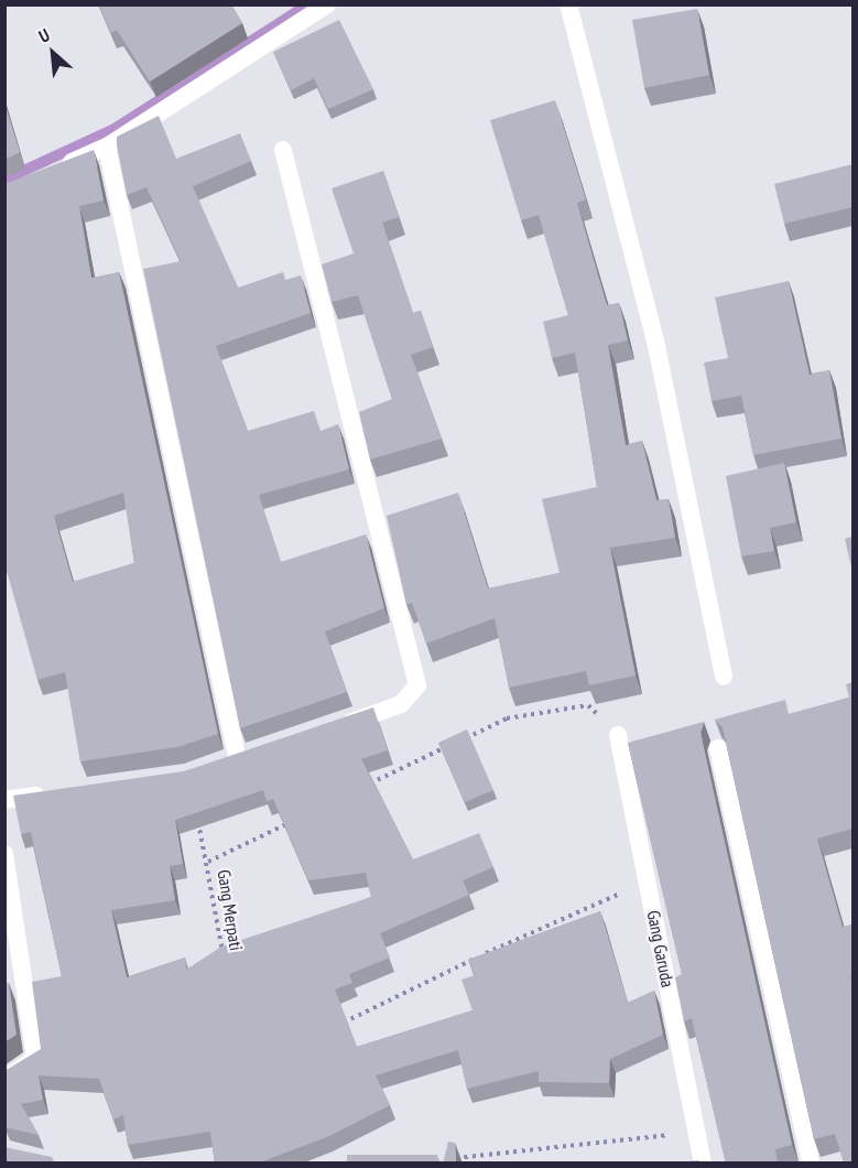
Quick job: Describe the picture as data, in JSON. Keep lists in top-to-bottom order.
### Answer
{
  "streets": {
    "street": ["Gang Garuda"],
    "path": ["Gang Merpati"]
  },
  "north": "top left"
}
